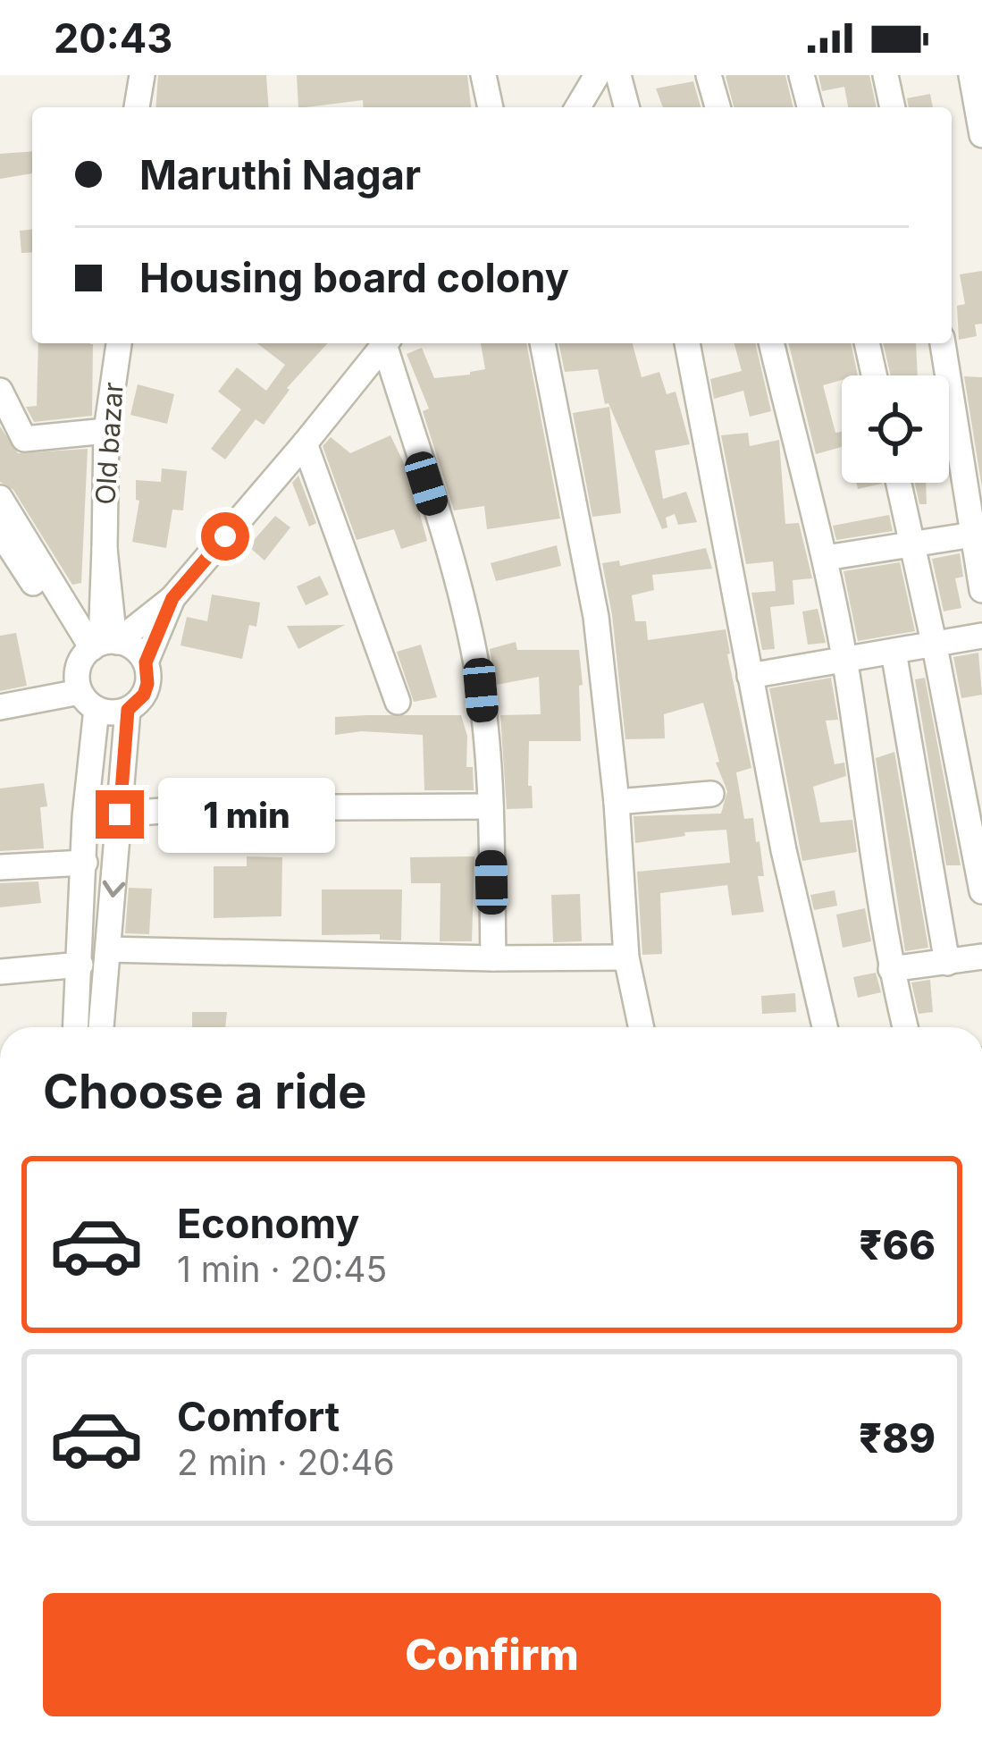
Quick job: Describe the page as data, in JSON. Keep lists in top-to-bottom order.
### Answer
{
  "streets": {
    "street": ["Old bazar"]
  },
  "page": {
    "status": "20:43",
    "banner": ["Maruthi Nagar", "Housing board colony"],
    "bubble": "1 min",
    "heading": "Choose a ride",
    "list": [
      {
        "name": "Economy",
        "note": "1 min · 20:45",
        "value": "₹66"
      },
      {
        "name": "Comfort",
        "note": "2 min · 20:46",
        "value": "₹89"
      }
    ],
    "buttons": "Confirm"
  }
}
